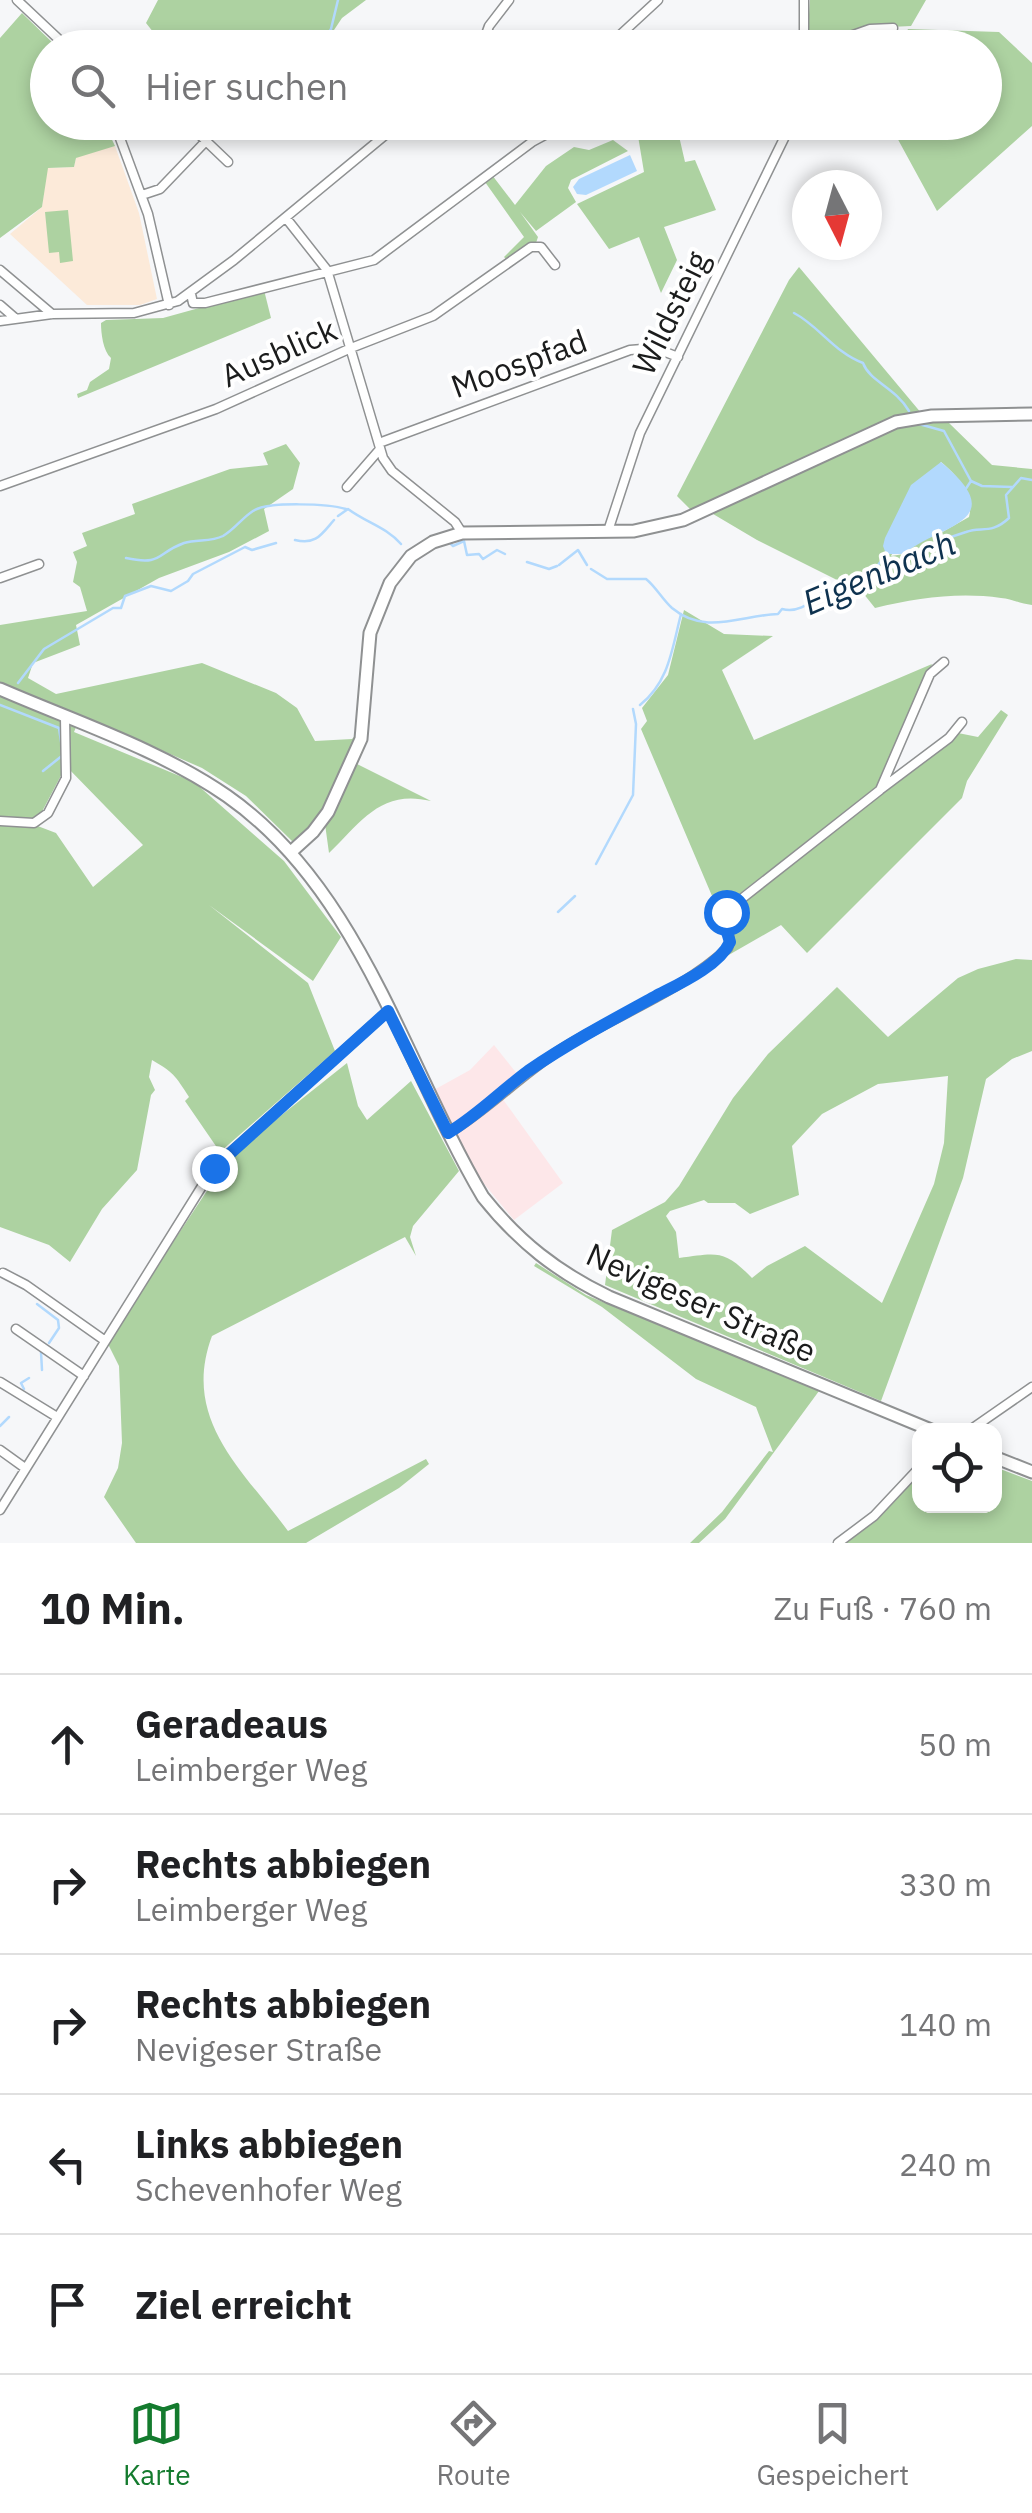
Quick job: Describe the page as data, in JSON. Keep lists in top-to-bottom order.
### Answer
{
  "streets": {
    "main road": ["Nevigeser Straße"],
    "street": ["Wildsteig", "Ausblick", "Moospfad"]
  },
  "crossings": [
    ["Wildsteig", "Moospfad"]
  ],
  "water": ["Eigenbach"],
  "north": "bottom",
  "page": {
    "search": "Hier suchen",
    "heading": ["10 Min.", "Zu Fuß · 760 m"],
    "list": [
      ["Geradeaus", "Leimberger Weg", "50 m"],
      ["Rechts abbiegen", "Leimberger Weg", "330 m"],
      ["Rechts abbiegen", "Nevigeser Straße", "140 m"],
      ["Links abbiegen", "Schevenhofer Weg", "240 m"],
      "Ziel erreicht"
    ],
    "nav": ["Karte", "Route", "Gespeichert"]
  }
}
